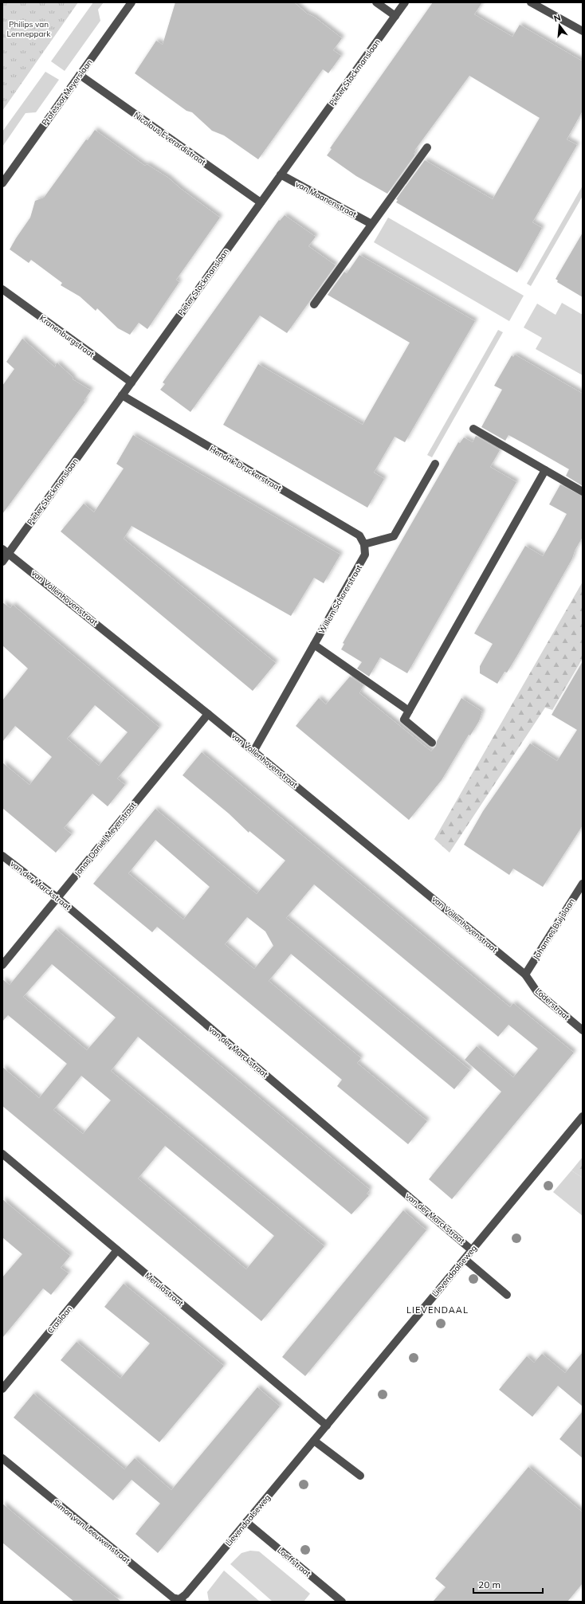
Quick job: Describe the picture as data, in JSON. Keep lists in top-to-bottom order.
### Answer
{
  "streets": {
    "street": [
      "Pieter Stockmanslaan",
      "Professor Meyerslaan",
      "Nicolaus Everardistraat",
      "van Maanenstraat",
      "Kranenburgstraat",
      "Hendrik Druckerstraat",
      "van Vollenhovenstraat",
      "Willem Schorerstraat",
      "Jonas Daniël Meyerstraat",
      "van der Marckstraat",
      "Johannes Buijslaan",
      "Loderstraat",
      "Lievendaalseweg",
      "Merulastraat",
      "Craslaan",
      "Simon van Leeuwenstraat",
      "Loeffstraat"
    ]
  },
  "crossings": [
    ["Pieter Stockmanslaan", "Nicolaus Everardistraat"],
    ["Pieter Stockmanslaan", "van Maanenstraat"],
    ["Pieter Stockmanslaan", "Kranenburgstraat"],
    ["Pieter Stockmanslaan", "Hendrik Druckerstraat"],
    ["Pieter Stockmanslaan", "van Vollenhovenstraat"],
    ["Professor Meyerslaan", "Nicolaus Everardistraat"],
    ["Hendrik Druckerstraat", "Willem Schorerstraat"],
    ["van Vollenhovenstraat", "Willem Schorerstraat"],
    ["van Vollenhovenstraat", "Jonas Daniël Meyerstraat"],
    ["van Vollenhovenstraat", "Johannes Buijslaan"],
    ["van Vollenhovenstraat", "Loderstraat"],
    ["Jonas Daniël Meyerstraat", "van der Marckstraat"],
    ["van der Marckstraat", "Lievendaalseweg"],
    ["Johannes Buijslaan", "Loderstraat"],
    ["Lievendaalseweg", "Merulastraat"],
    ["Lievendaalseweg", "Simon van Leeuwenstraat"],
    ["Lievendaalseweg", "Loeffstraat"],
    ["Merulastraat", "Craslaan"]
  ],
  "districts": ["LIEVENDAAL"],
  "parks": ["Philips van Lenneppark"],
  "scale_bar": "20 m",
  "north": "top"
}
